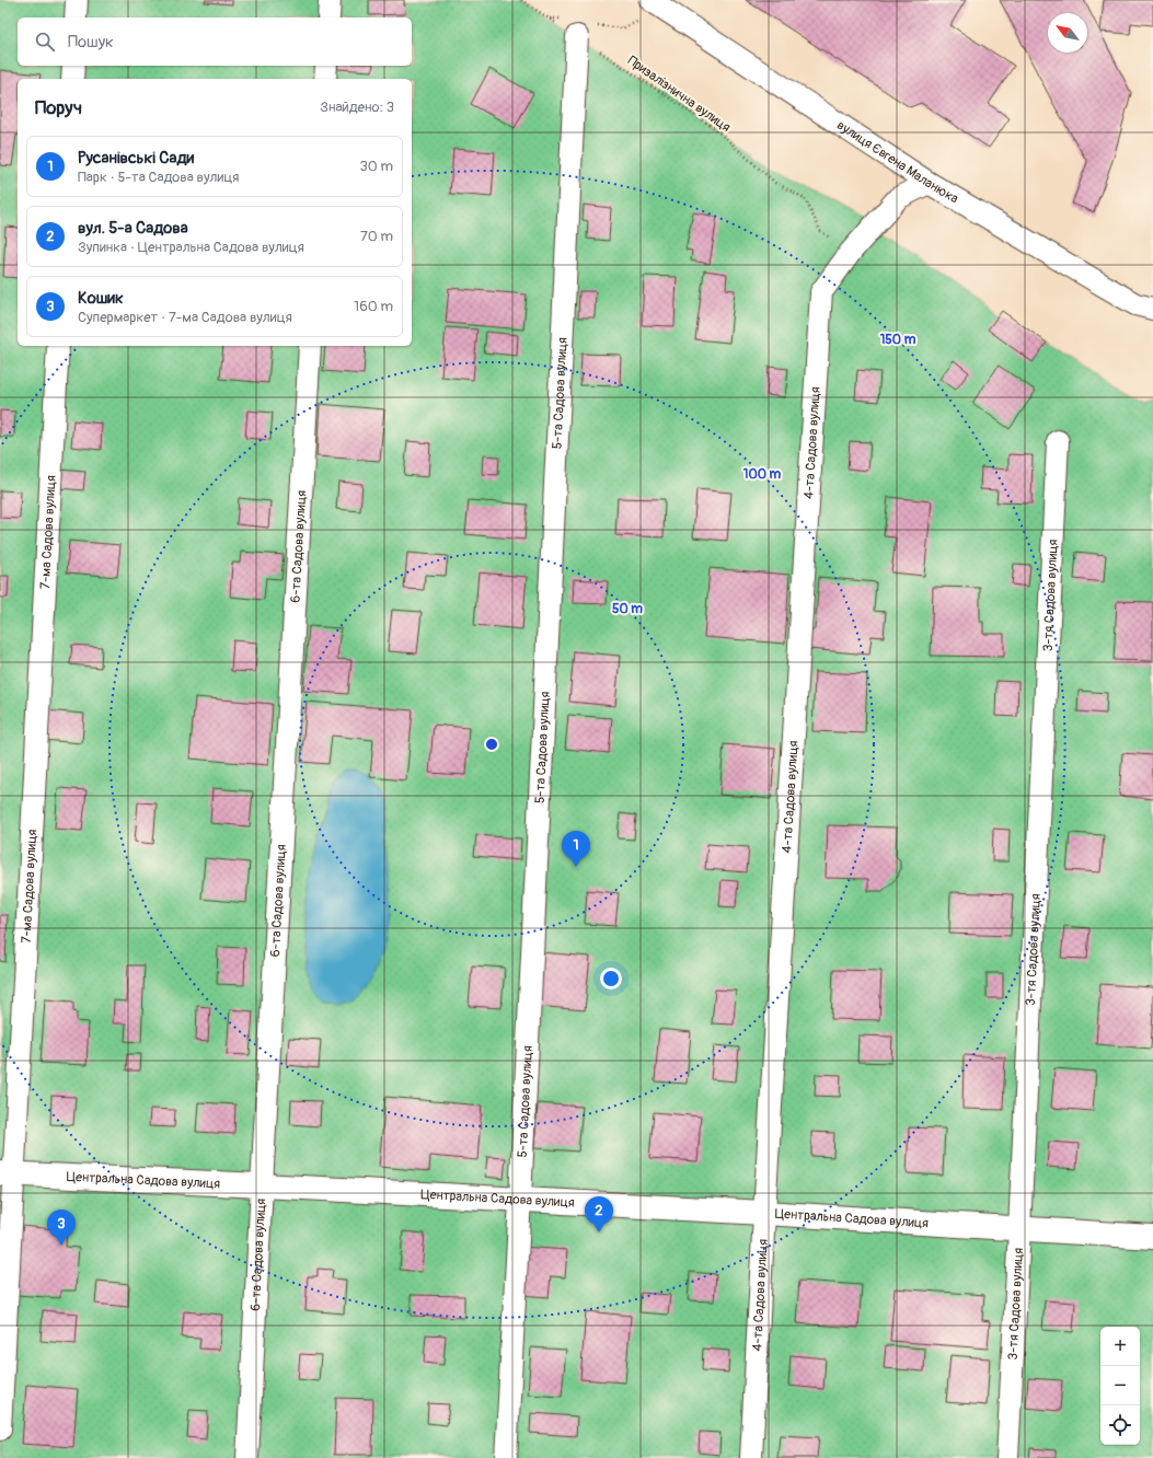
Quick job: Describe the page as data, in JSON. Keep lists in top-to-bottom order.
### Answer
{
  "streets": {
    "main road": ["Центральна Садова вулиця"],
    "street": [
      "вулиця Євгена Маланюка",
      "5-та Садова вулиця",
      "4-та Садова вулиця",
      "7-ма Садова вулиця",
      "6-та Садова вулиця",
      "3-тя Садова вулиця"
    ],
    "path": ["Призалізнична вулиця"]
  },
  "crossings": [
    ["Призалізнична вулиця", "5-та Садова вулиця"],
    ["Призалізнична вулиця", "4-та Садова вулиця"],
    ["вулиця Євгена Маланюка", "4-та Садова вулиця"],
    ["5-та Садова вулиця", "Центральна Садова вулиця"],
    ["4-та Садова вулиця", "Центральна Садова вулиця"],
    ["7-ма Садова вулиця", "Центральна Садова вулиця"],
    ["6-та Садова вулиця", "Центральна Садова вулиця"],
    ["3-тя Садова вулиця", "Центральна Садова вулиця"]
  ],
  "north": "top left",
  "page": {
    "search": "Пошук",
    "heading": ["Поруч", "Знайдено: 3"],
    "list": [
      {
        "mark": "1",
        "name": "Русанівські Сади",
        "note": "Парк · 5-та Садова вулиця",
        "value": "30 m"
      },
      {
        "mark": "2",
        "name": "вул. 5-а Садова",
        "note": "Зупинка · Центральна Садова вулиця",
        "value": "70 m"
      },
      {
        "mark": "3",
        "name": "Кошик",
        "note": "Супермаркет · 7-ма Садова вулиця",
        "value": "160 m"
      }
    ],
    "pins": ["1", "2", "3"],
    "map_buttons": ["+", "−"]
  },
  "rings": ["150 m", "100 m", "50 m"]
}
